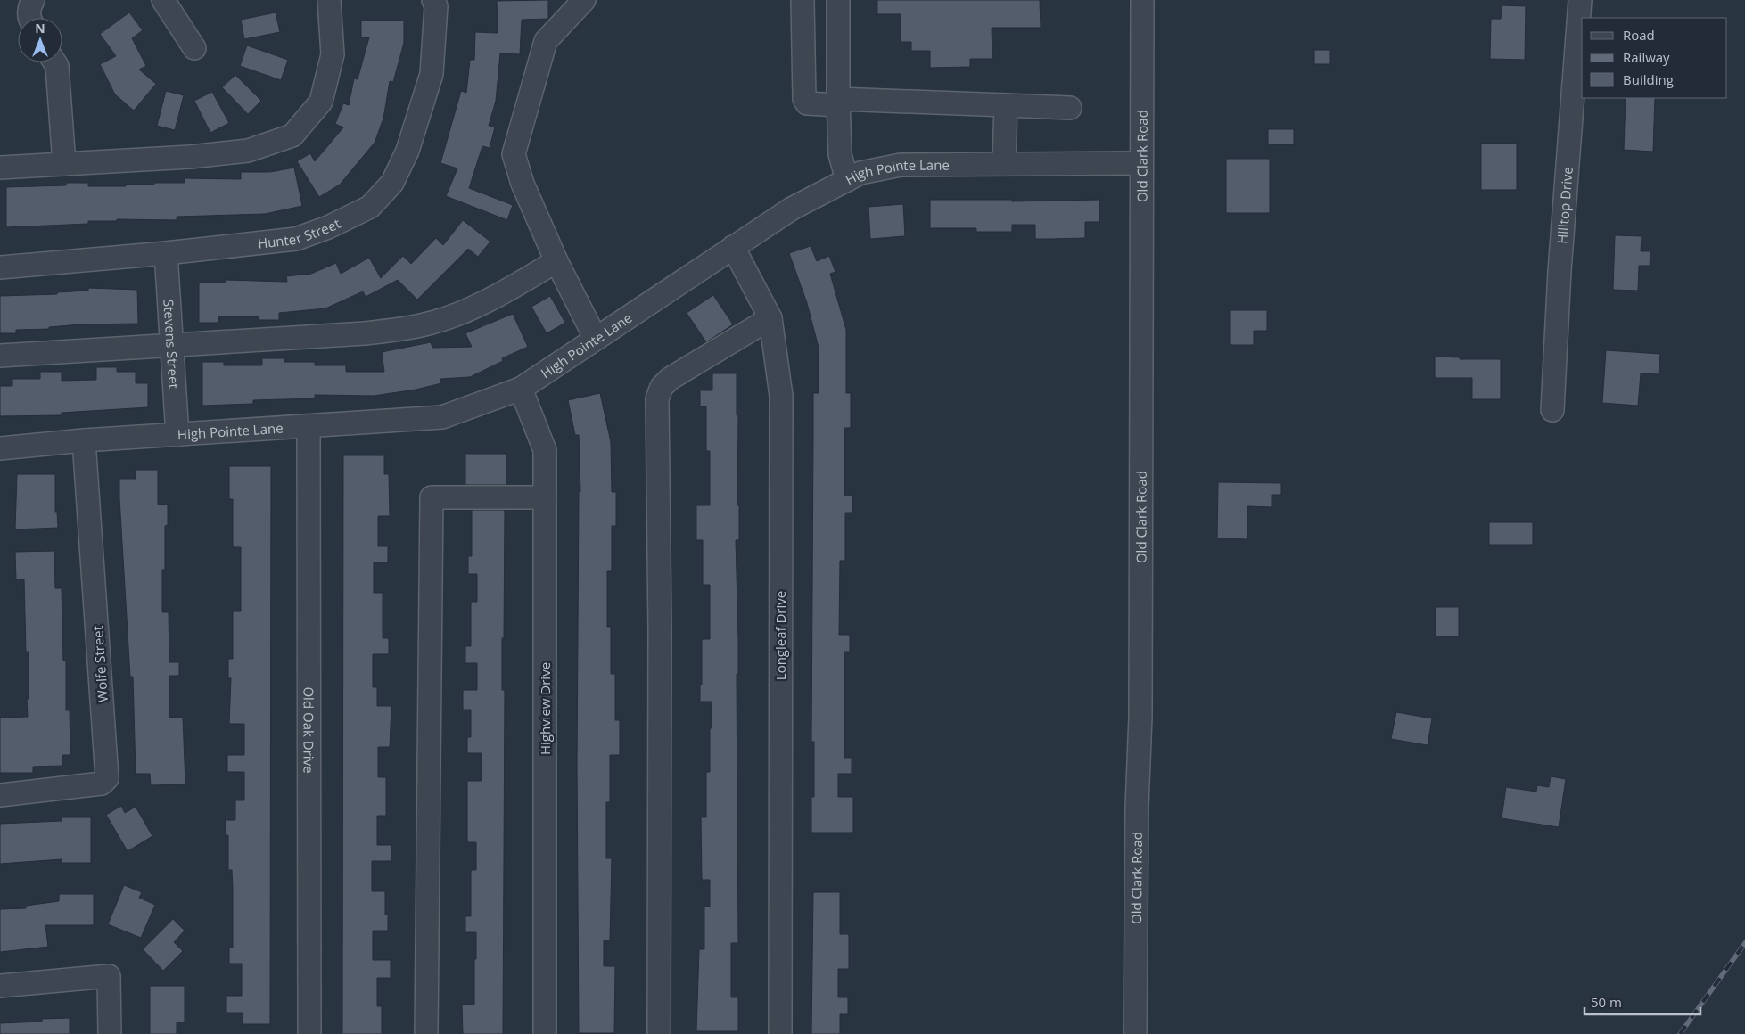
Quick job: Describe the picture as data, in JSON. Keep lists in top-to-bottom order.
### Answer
{
  "streets": {
    "street": [
      "Old Clark Road",
      "High Pointe Lane",
      "Hilltop Drive",
      "Hunter Street",
      "Stevens Street",
      "Longleaf Drive",
      "Wolfe Street",
      "Highview Drive",
      "Old Oak Drive"
    ]
  },
  "crossings": [
    ["Old Clark Road", "High Pointe Lane"],
    ["High Pointe Lane", "Stevens Street"],
    ["High Pointe Lane", "Longleaf Drive"],
    ["High Pointe Lane", "Wolfe Street"],
    ["High Pointe Lane", "Highview Drive"],
    ["High Pointe Lane", "Old Oak Drive"],
    ["Hunter Street", "Stevens Street"]
  ],
  "legend": ["Road", "Railway", "Building"],
  "scale_bar": "50 m",
  "north": "top"
}
